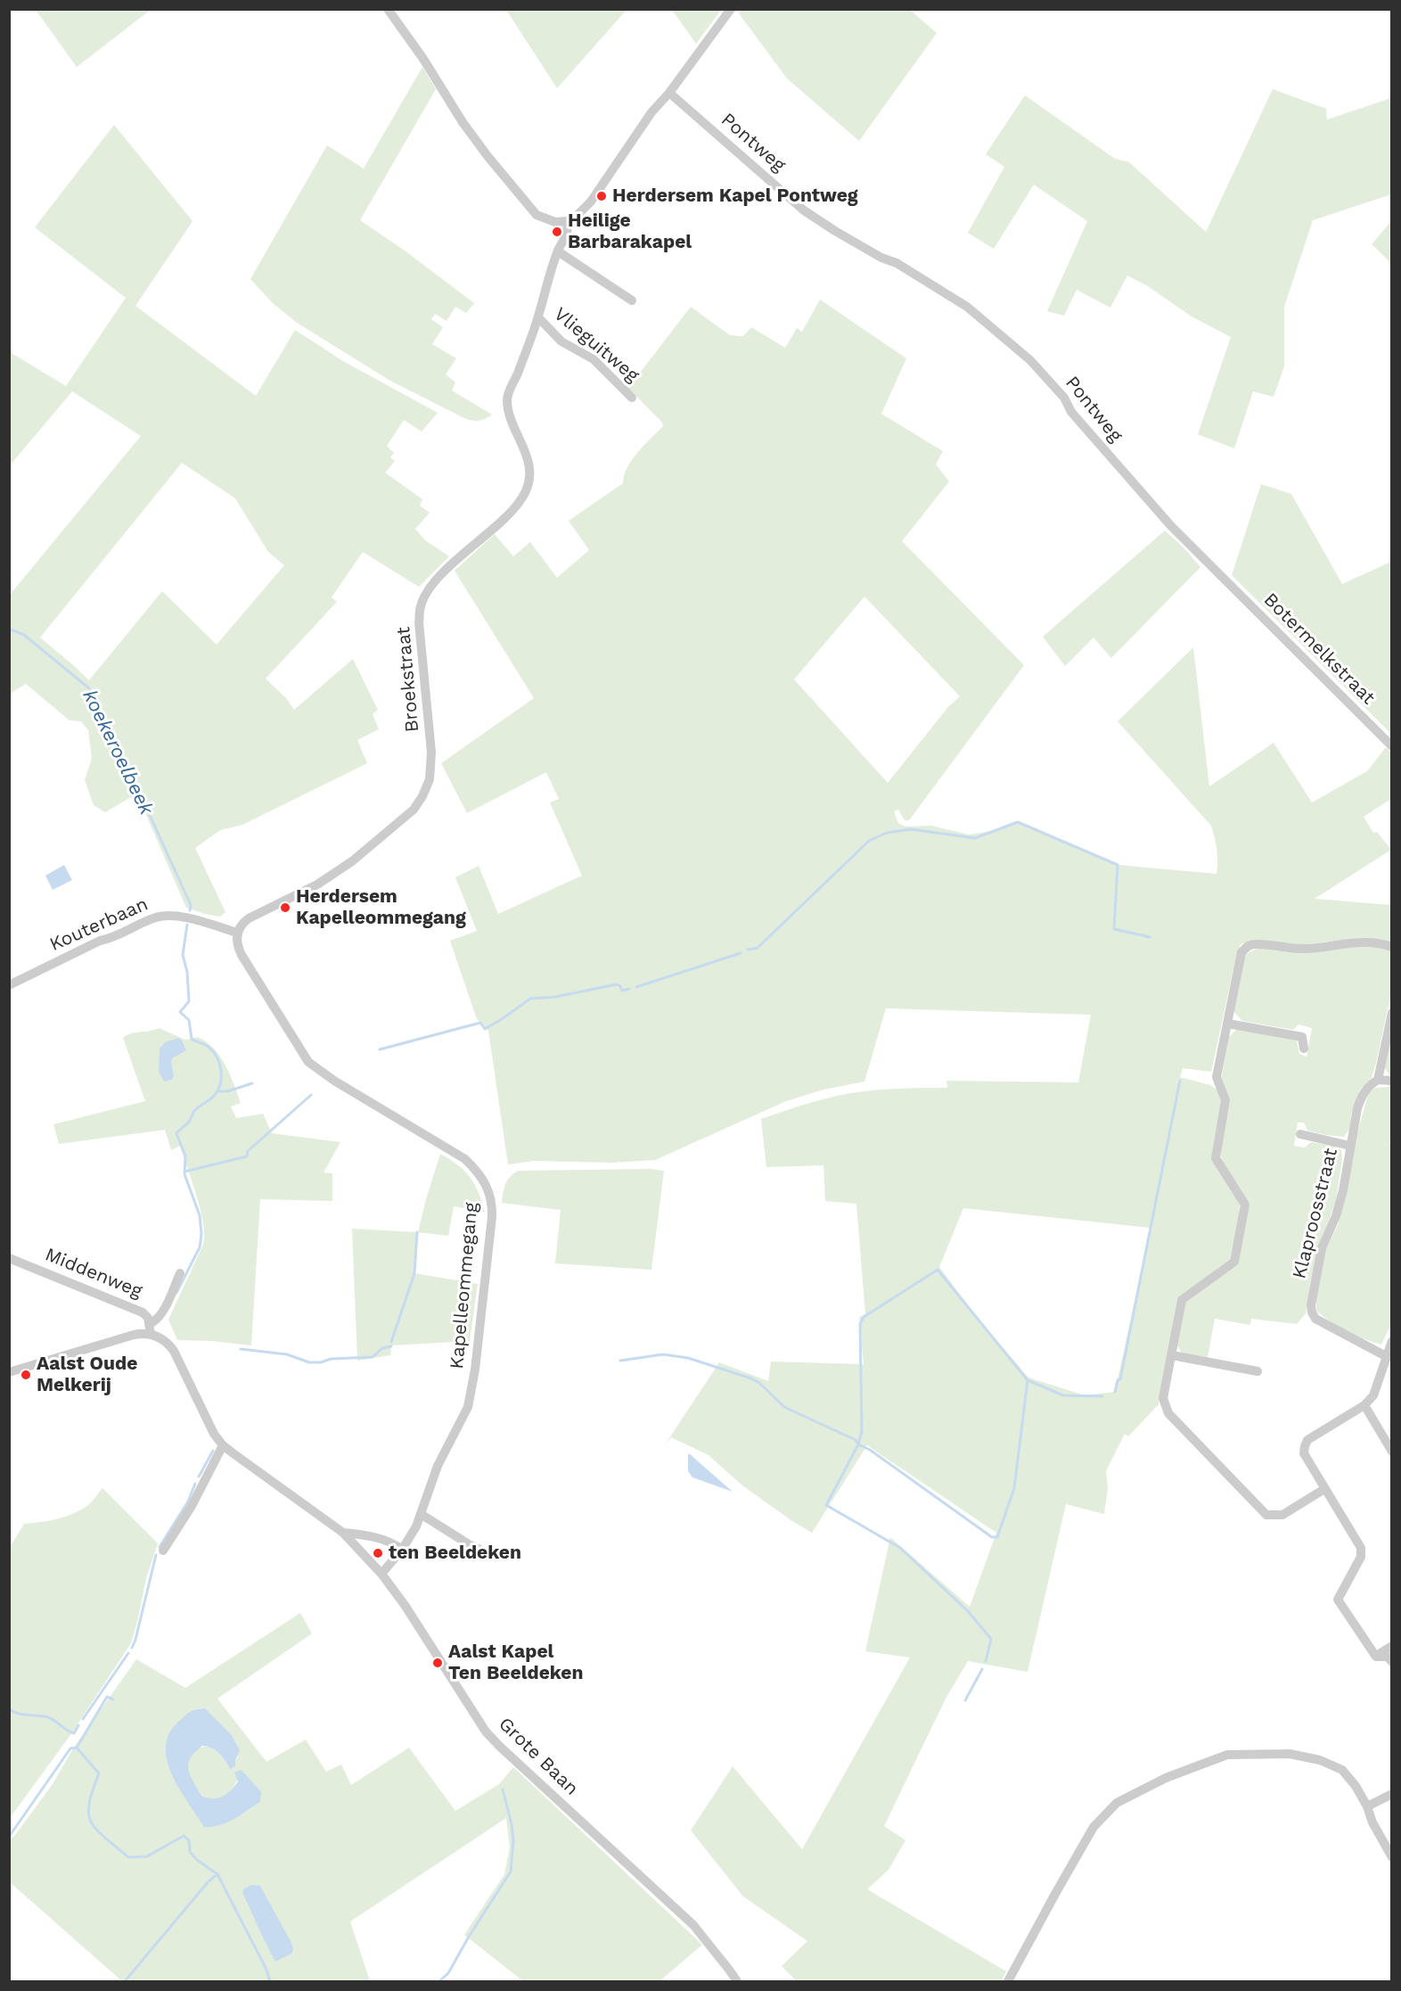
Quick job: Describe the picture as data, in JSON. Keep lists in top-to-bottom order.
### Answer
{
  "streets": {
    "street": [
      "Pontweg",
      "Vlieguitweg",
      "Botermelkstraat",
      "Broekstraat",
      "Kouterbaan",
      "Klaproosstraat",
      "Middenweg",
      "Kapelleommegang",
      "Grote Baan"
    ]
  },
  "crossings": [
    ["Pontweg", "Botermelkstraat"],
    ["Vlieguitweg", "Broekstraat"],
    ["Broekstraat", "Kouterbaan"],
    ["Broekstraat", "Kapelleommegang"],
    ["Kouterbaan", "Kapelleommegang"],
    ["Middenweg", "Grote Baan"],
    ["Kapelleommegang", "Grote Baan"]
  ],
  "water": ["koekeroelbeek"],
  "places": [
    "Herdersem Kapel Pontweg",
    "Heilige Barbarakapel",
    "Herdersem Kapelleommegang",
    "Aalst Oude Melkerij",
    "ten Beeldeken",
    "Aalst Kapel Ten Beeldeken"
  ]
}
